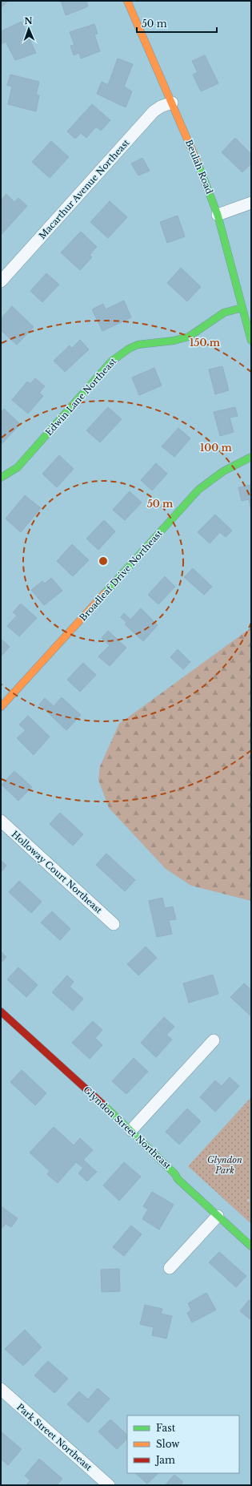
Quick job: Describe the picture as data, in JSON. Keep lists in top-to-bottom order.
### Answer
{
  "streets": {
    "street": [
      "Beulah Road",
      "Macarthur Avenue Northeast",
      "Edwin Lane Northeast",
      "Broadleaf Drive Northeast",
      "Holloway Court Northeast",
      "Glyndon Street Northeast",
      "Park Street Northeast"
    ]
  },
  "crossings": [
    ["Beulah Road", "Macarthur Avenue Northeast"],
    ["Beulah Road", "Edwin Lane Northeast"]
  ],
  "parks": ["Glyndon Park"],
  "legend": ["Fast", "Slow", "Jam"],
  "scale_bar": "50 m",
  "north": "top",
  "rings": ["150 m", "100 m", "50 m"]
}
